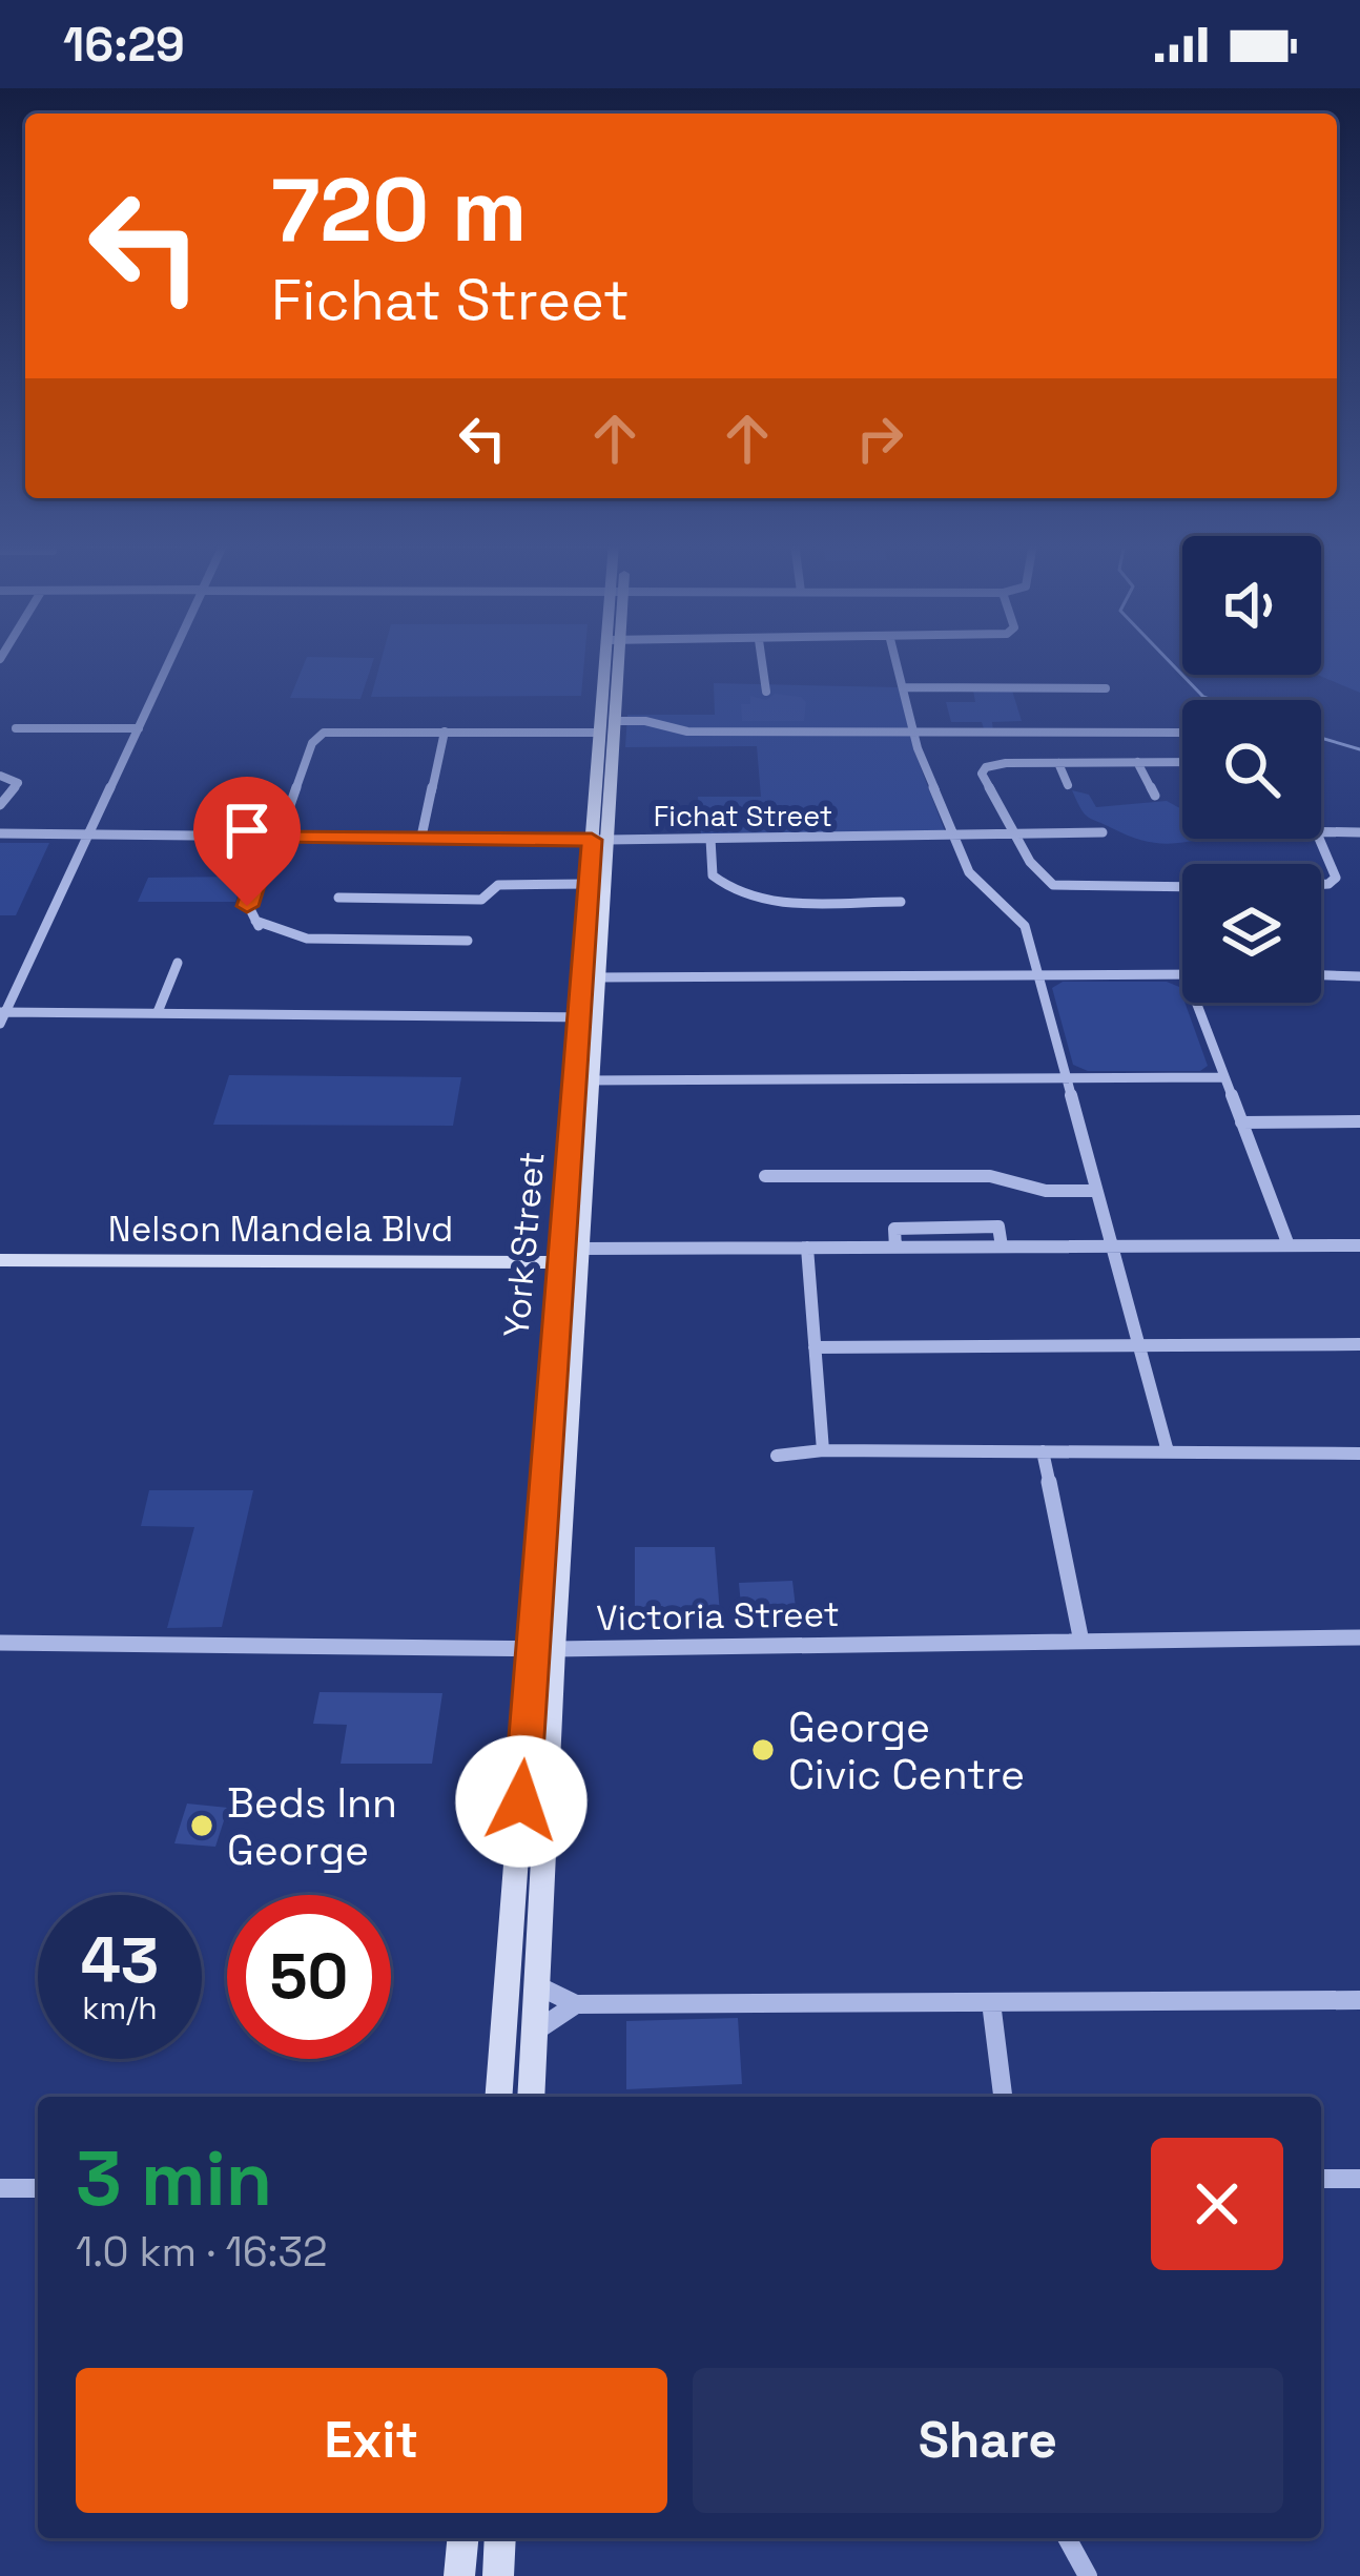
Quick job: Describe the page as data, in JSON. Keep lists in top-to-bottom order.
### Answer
{
  "streets": {
    "main road": ["Nelson Mandela Blvd", "York Street"],
    "street": ["Fichat Street", "Victoria Street"]
  },
  "crossings": [
    ["Fichat Street", "York Street"],
    ["Nelson Mandela Blvd", "York Street"],
    ["York Street", "Victoria Street"]
  ],
  "places": ["George Civic Centre", "Beds Inn George"],
  "page": {
    "status": "16:29",
    "turn": ["720 m", "Fichat Street"],
    "speed": "43 km/h",
    "limit": "50",
    "heading": ["3 min", "1.0 km · 16:32"],
    "buttons": ["Exit", "Share"]
  }
}
